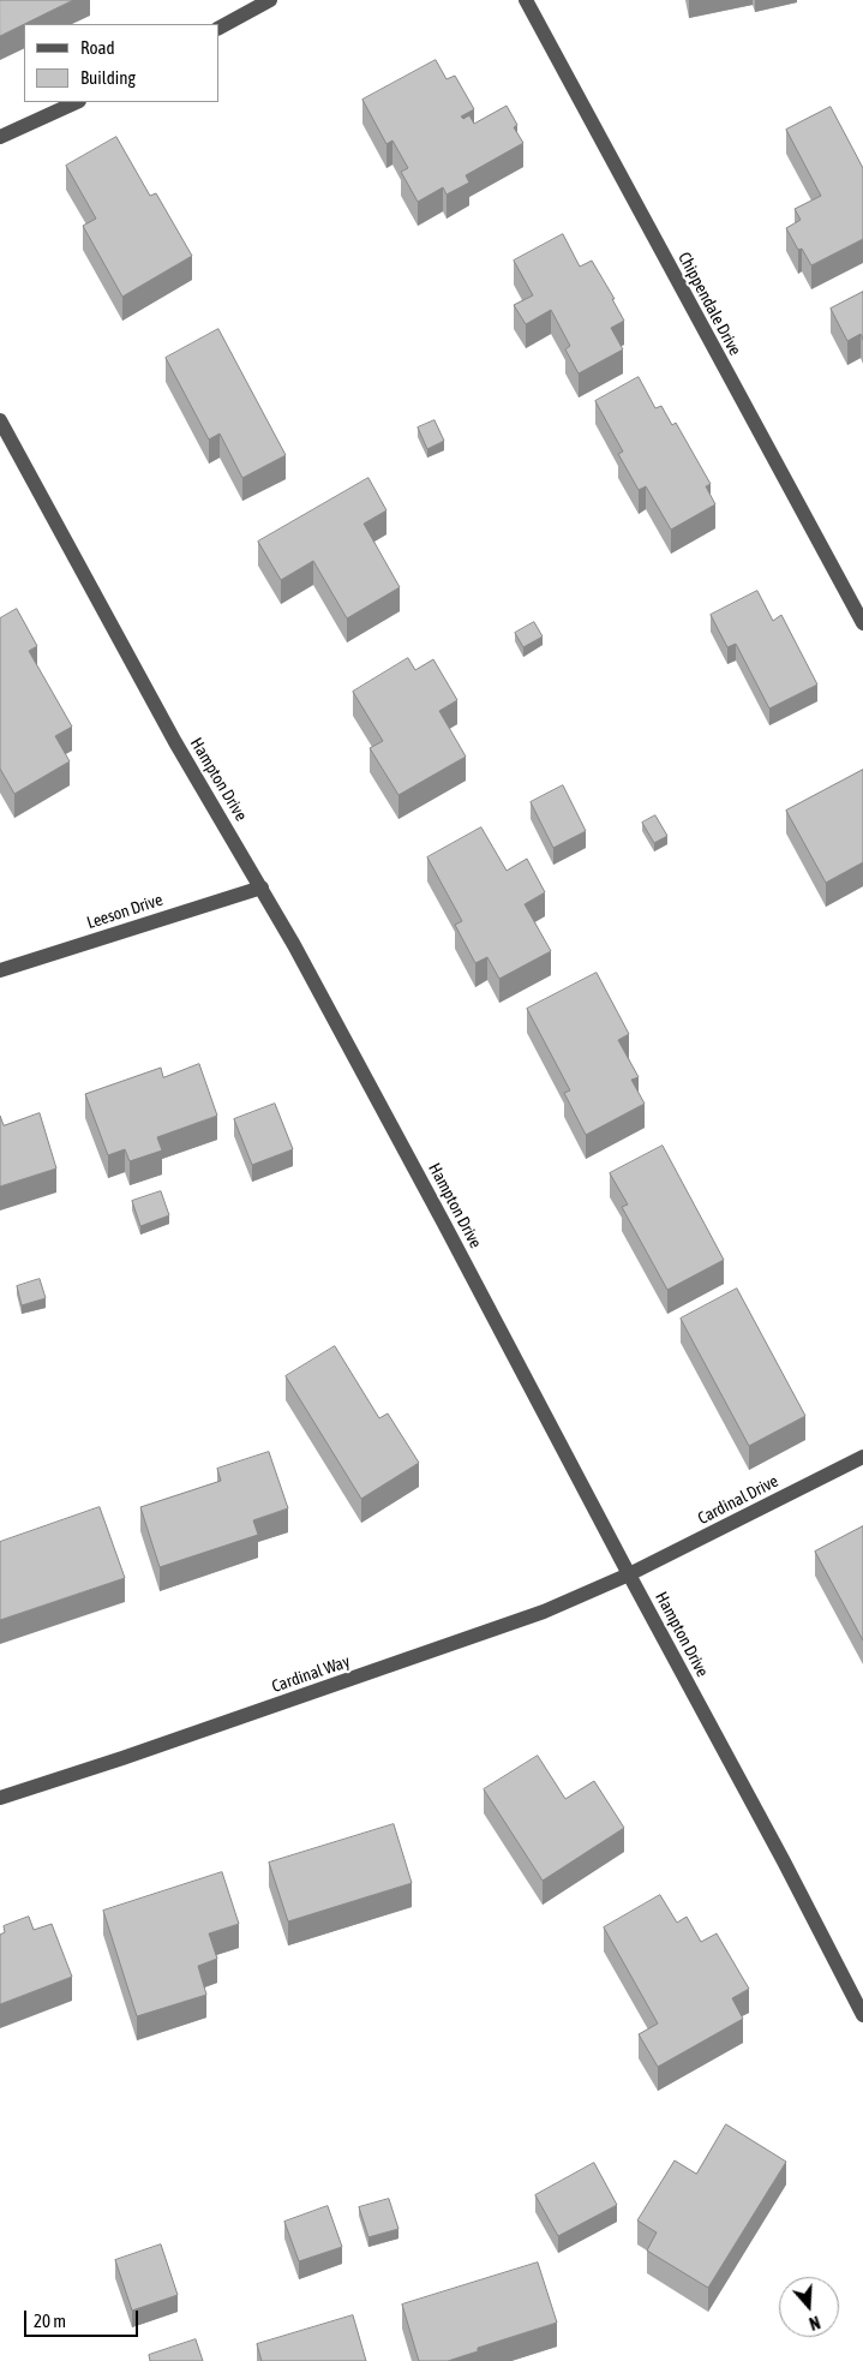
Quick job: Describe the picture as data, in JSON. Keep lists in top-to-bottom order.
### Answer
{
  "streets": {
    "street": [
      "Chippendale Drive",
      "Hampton Drive",
      "Leeson Drive",
      "Cardinal Drive",
      "Cardinal Way"
    ]
  },
  "crossings": [
    ["Hampton Drive", "Leeson Drive"],
    ["Hampton Drive", "Cardinal Drive"],
    ["Hampton Drive", "Cardinal Way"],
    ["Cardinal Drive", "Cardinal Way"]
  ],
  "legend": ["Road", "Building"],
  "scale_bar": "20 m",
  "north": "bottom"
}
